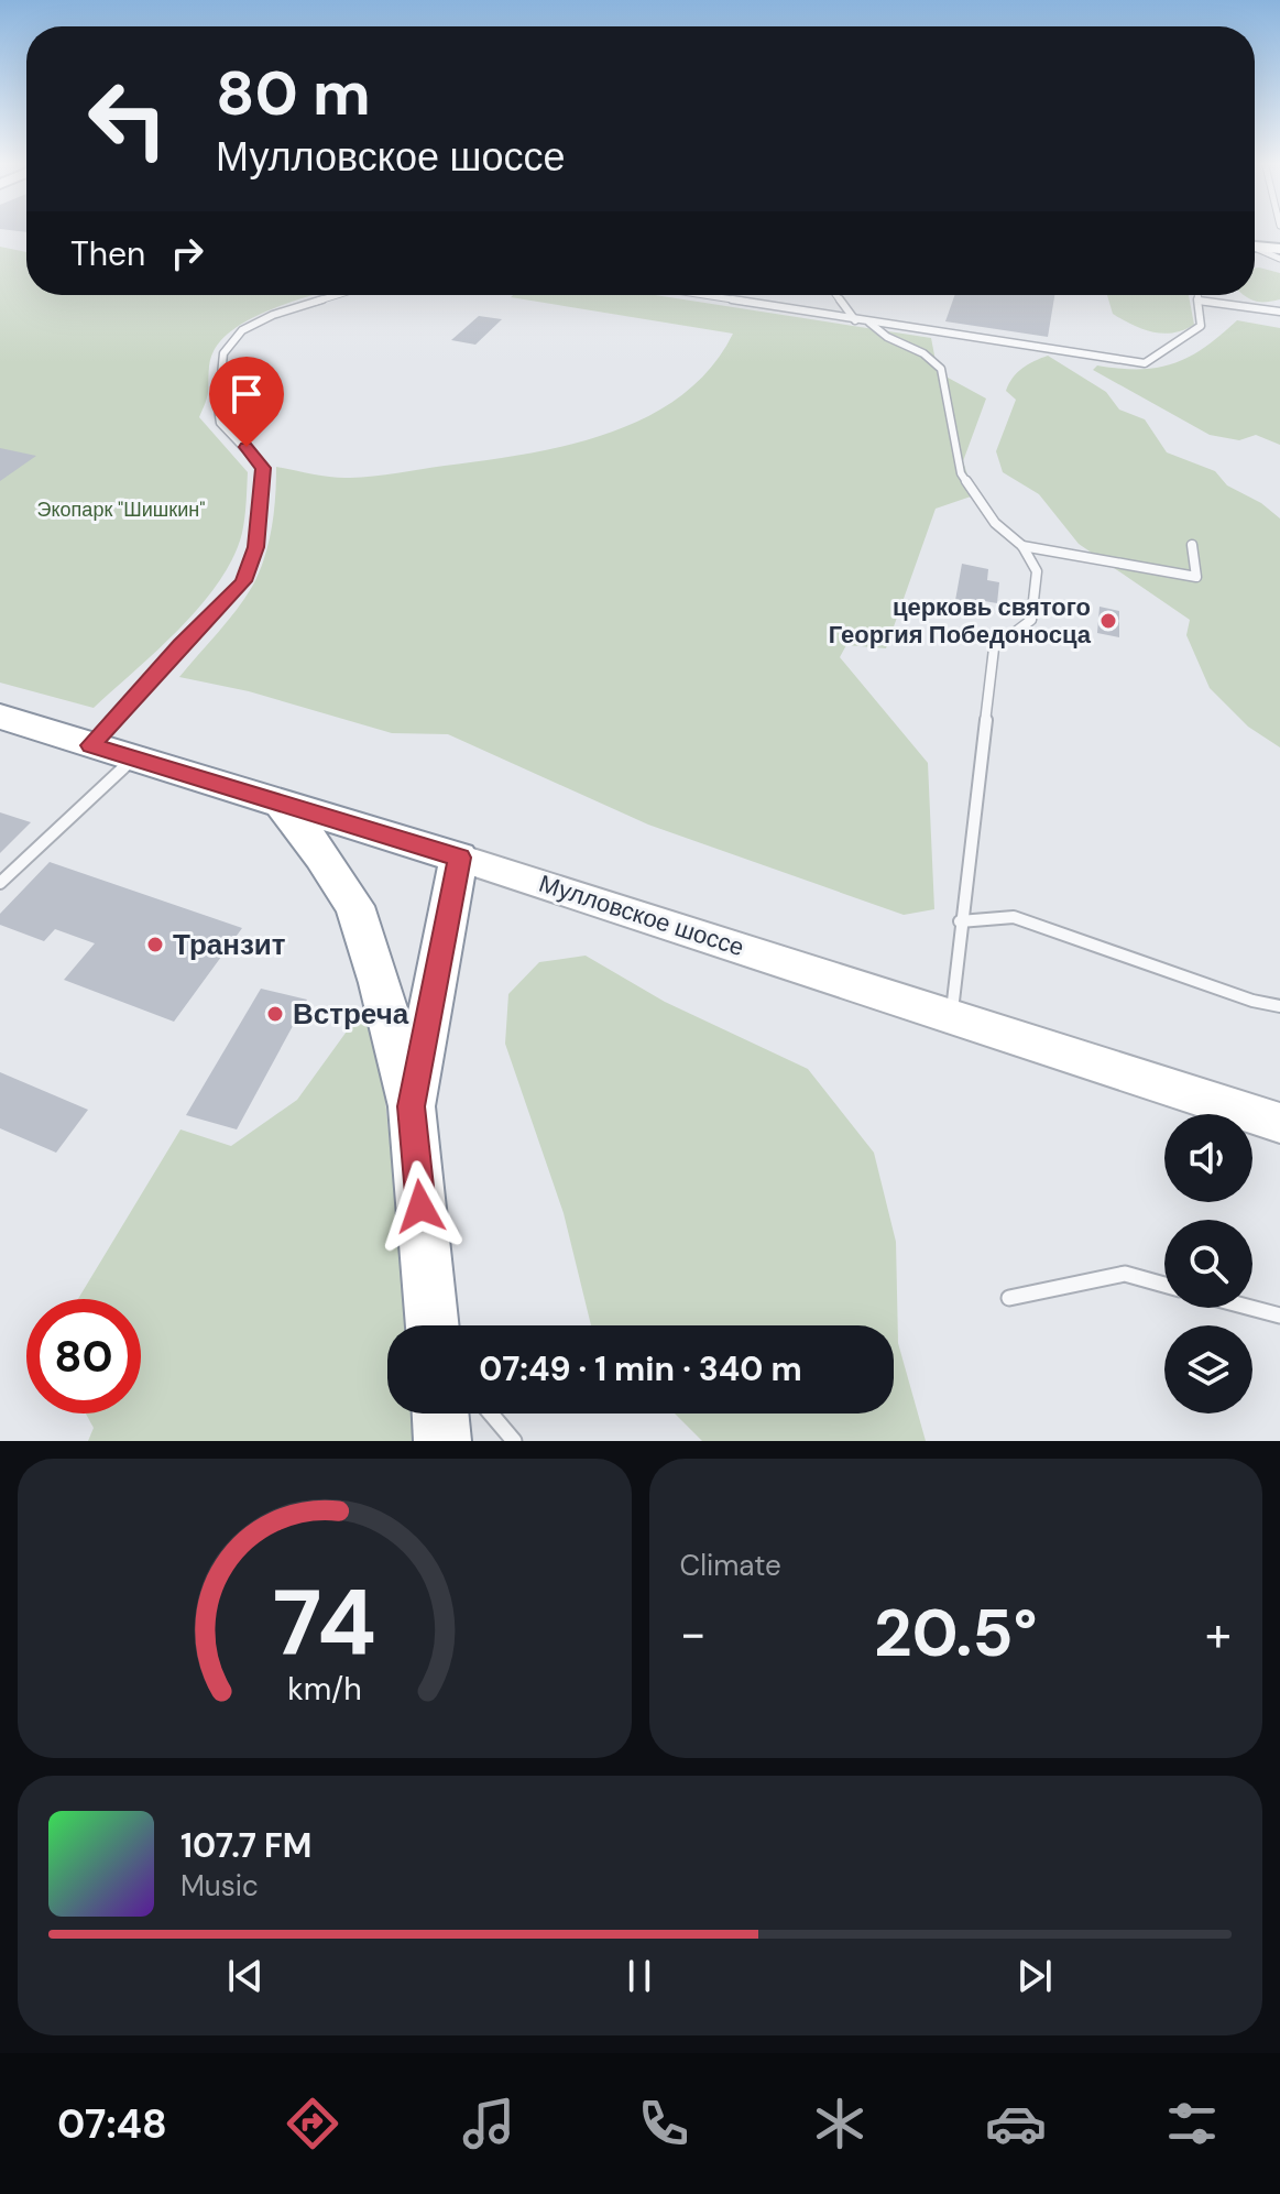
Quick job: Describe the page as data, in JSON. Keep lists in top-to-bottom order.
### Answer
{
  "streets": {
    "highway": ["Мулловское шоссе"]
  },
  "parks": ["Экопарк \"Шишкин\""],
  "places": ["церковь святого Георгия Победоносца", "Транзит", "Встреча"],
  "page": {
    "turn": ["80 m", "Мулловское шоссе"],
    "then": "Then",
    "limit": "80",
    "trip": "07:49 · 1 min · 340 m",
    "tile": "Climate",
    "heat": ["−", "20.5°", "+"],
    "song": ["107.7 FM", "Music"],
    "tabs": "07:48",
    "gauge": ["74", "km/h"]
  }
}
